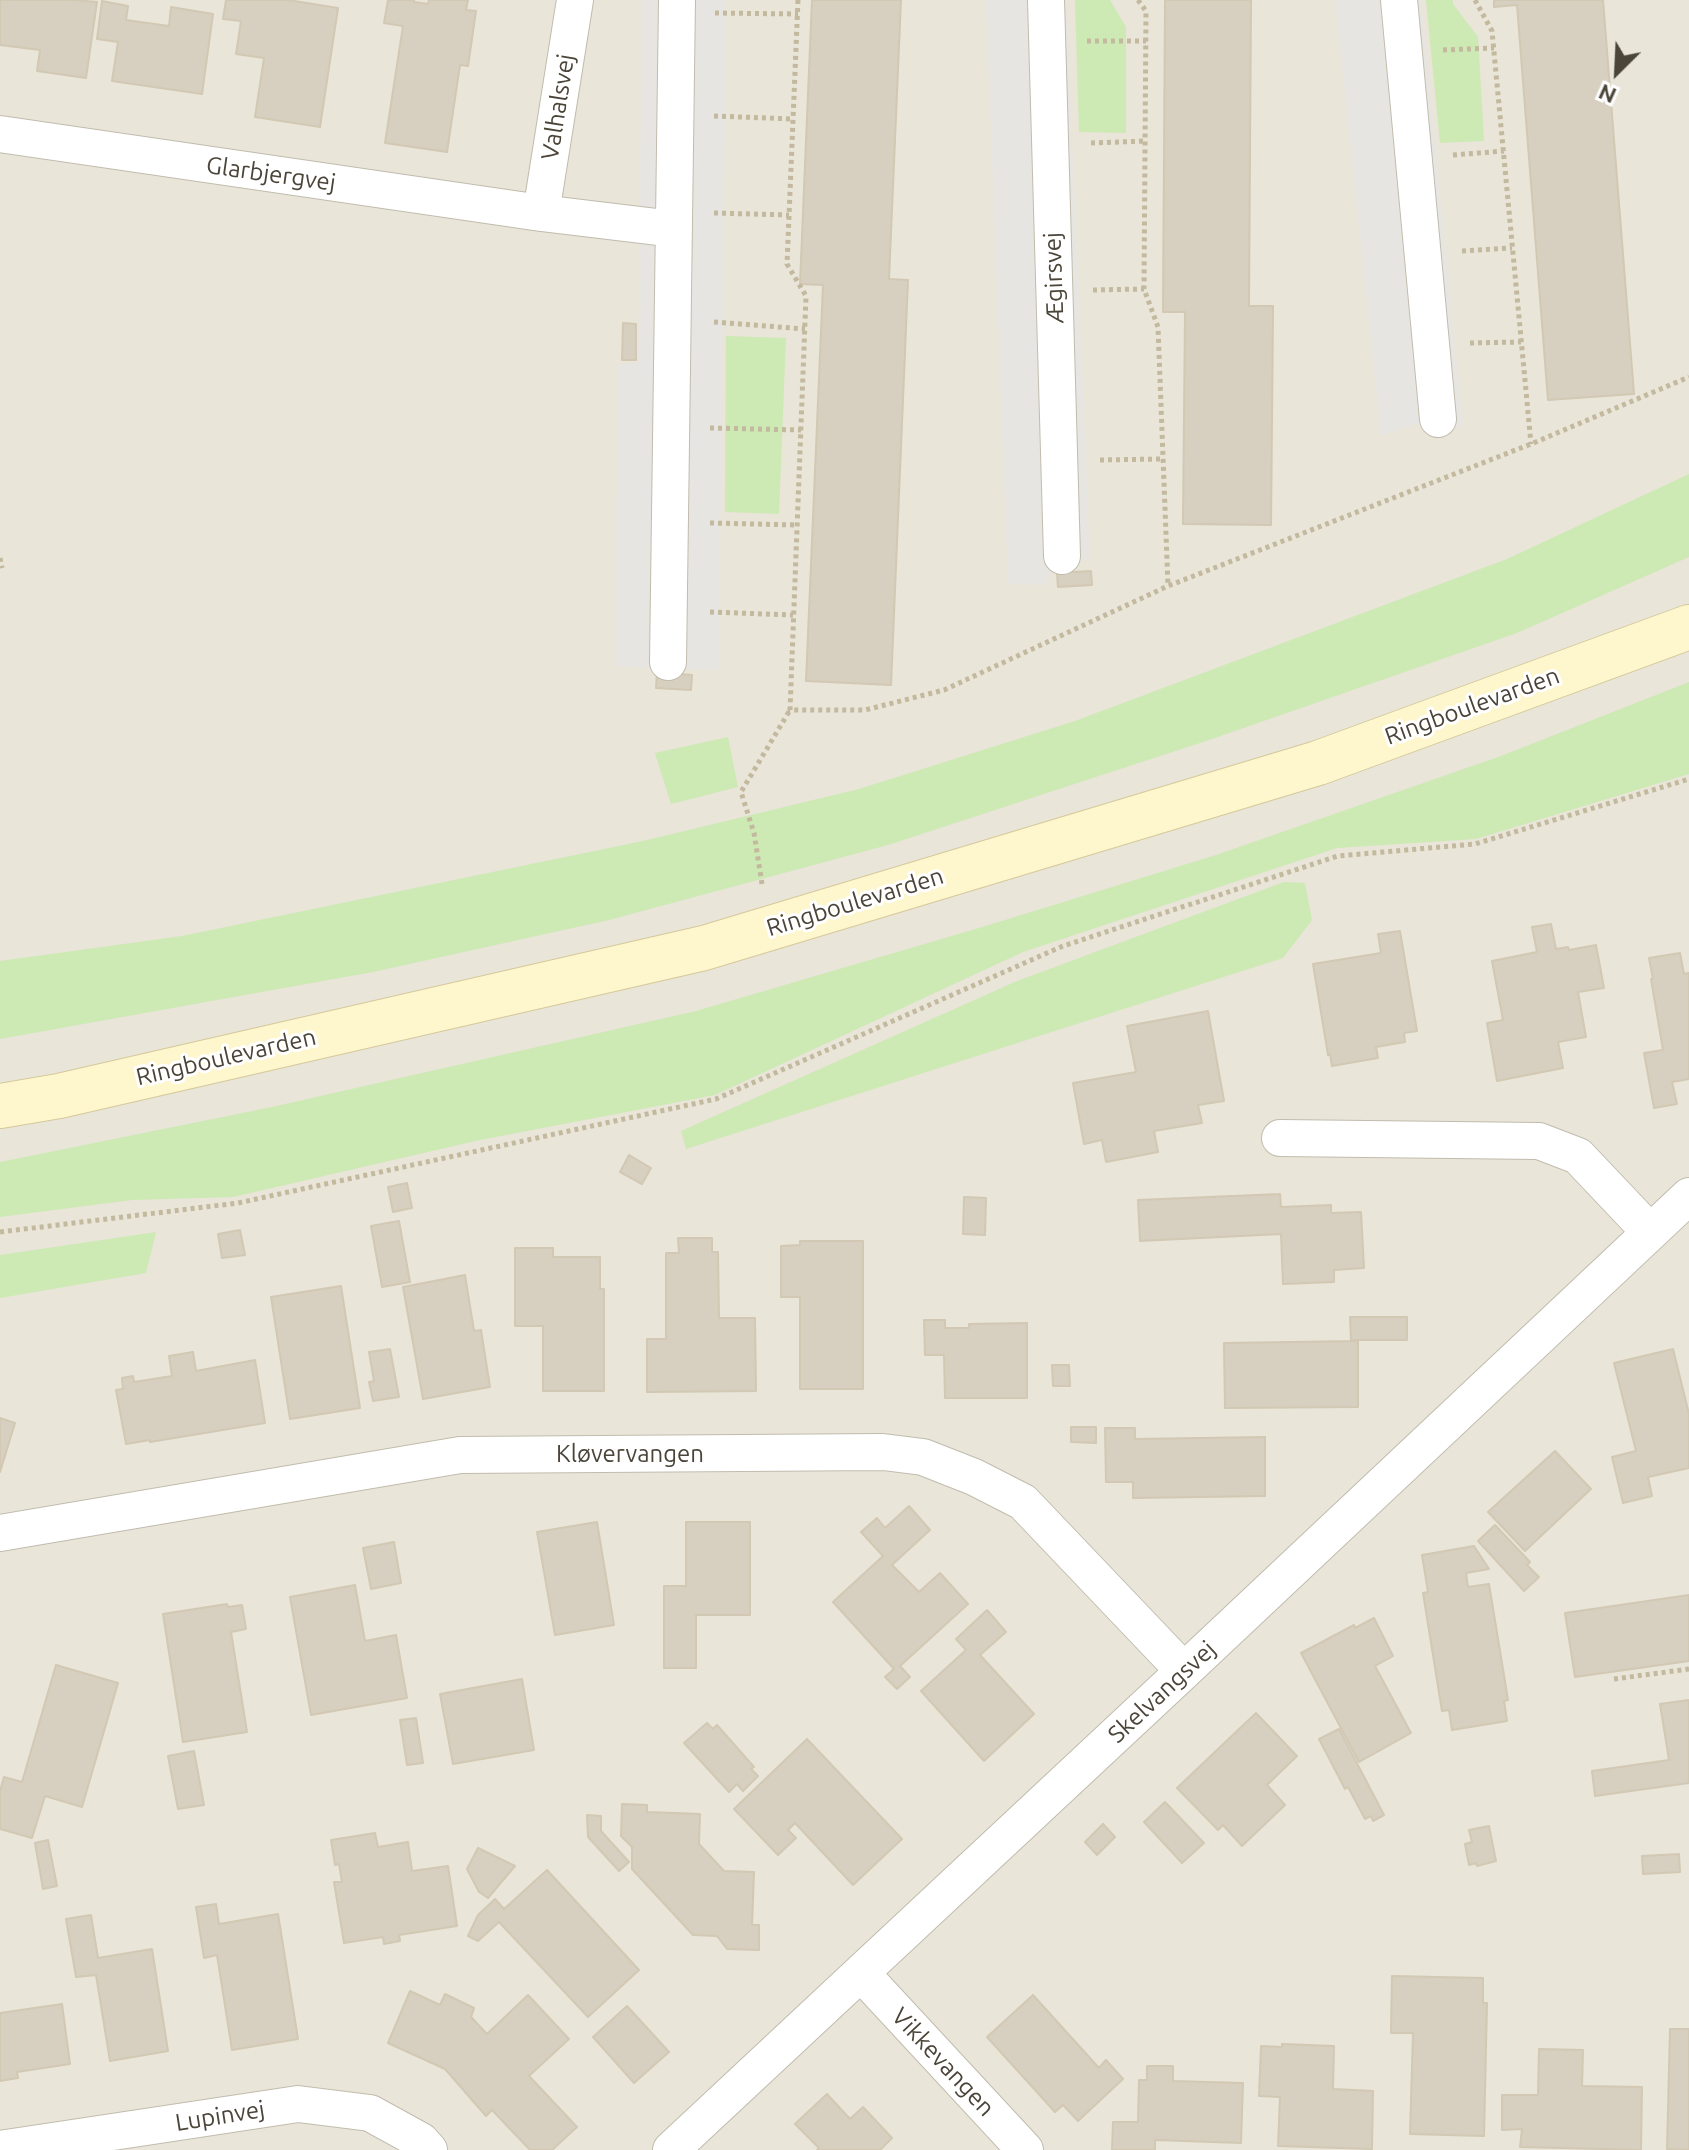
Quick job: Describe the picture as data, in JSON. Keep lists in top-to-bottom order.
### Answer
{
  "streets": {
    "main road": ["Ringboulevarden"],
    "street": [
      "Valhalsvej",
      "Glarbjergvej",
      "Ægirsvej",
      "Kløvervangen",
      "Skelvangsvej",
      "Vikkevangen",
      "Lupinvej"
    ]
  },
  "crossings": [
    ["Valhalsvej", "Glarbjergvej"],
    ["Kløvervangen", "Skelvangsvej"],
    ["Skelvangsvej", "Vikkevangen"]
  ],
  "north": "bottom left"
}
